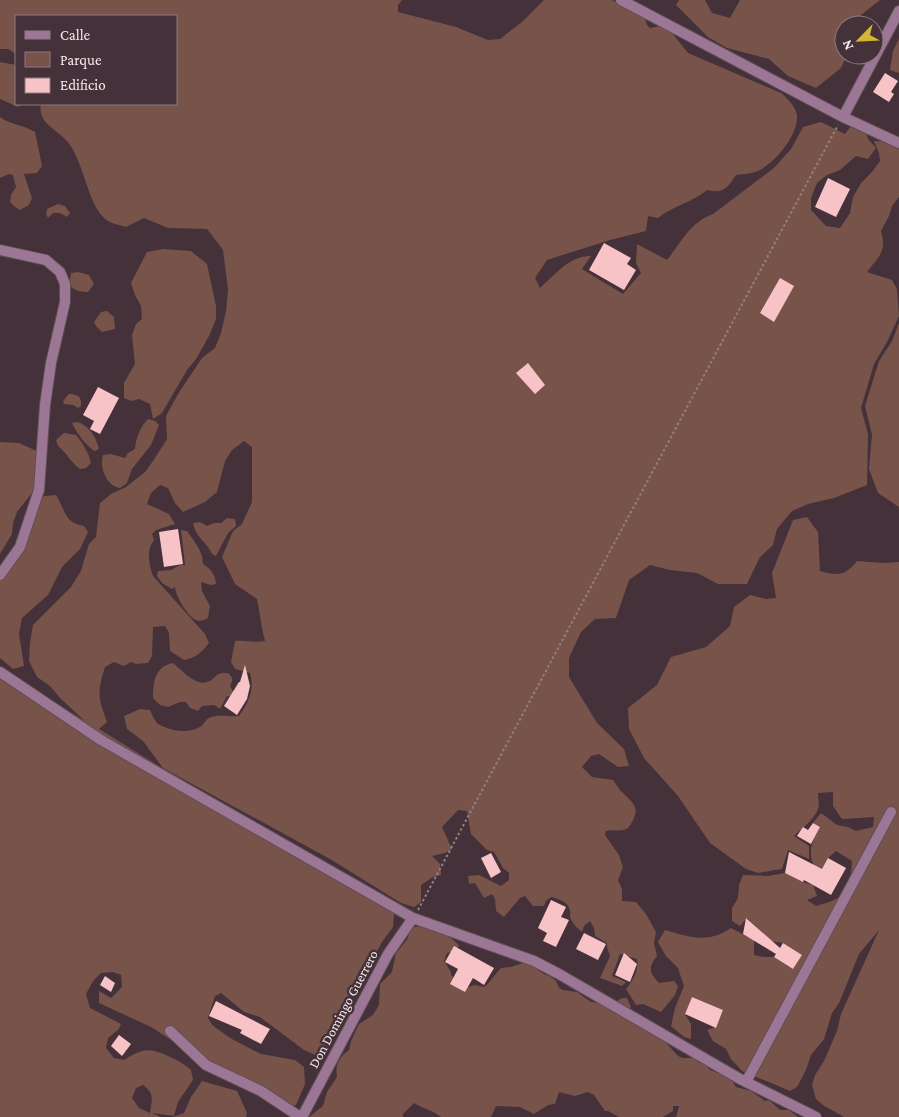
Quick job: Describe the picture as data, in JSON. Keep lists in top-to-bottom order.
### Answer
{
  "streets": {
    "street": ["Don Domingo Guerrero"]
  },
  "legend": ["Calle", "Parque", "Edificio"],
  "north": "bottom left"
}
